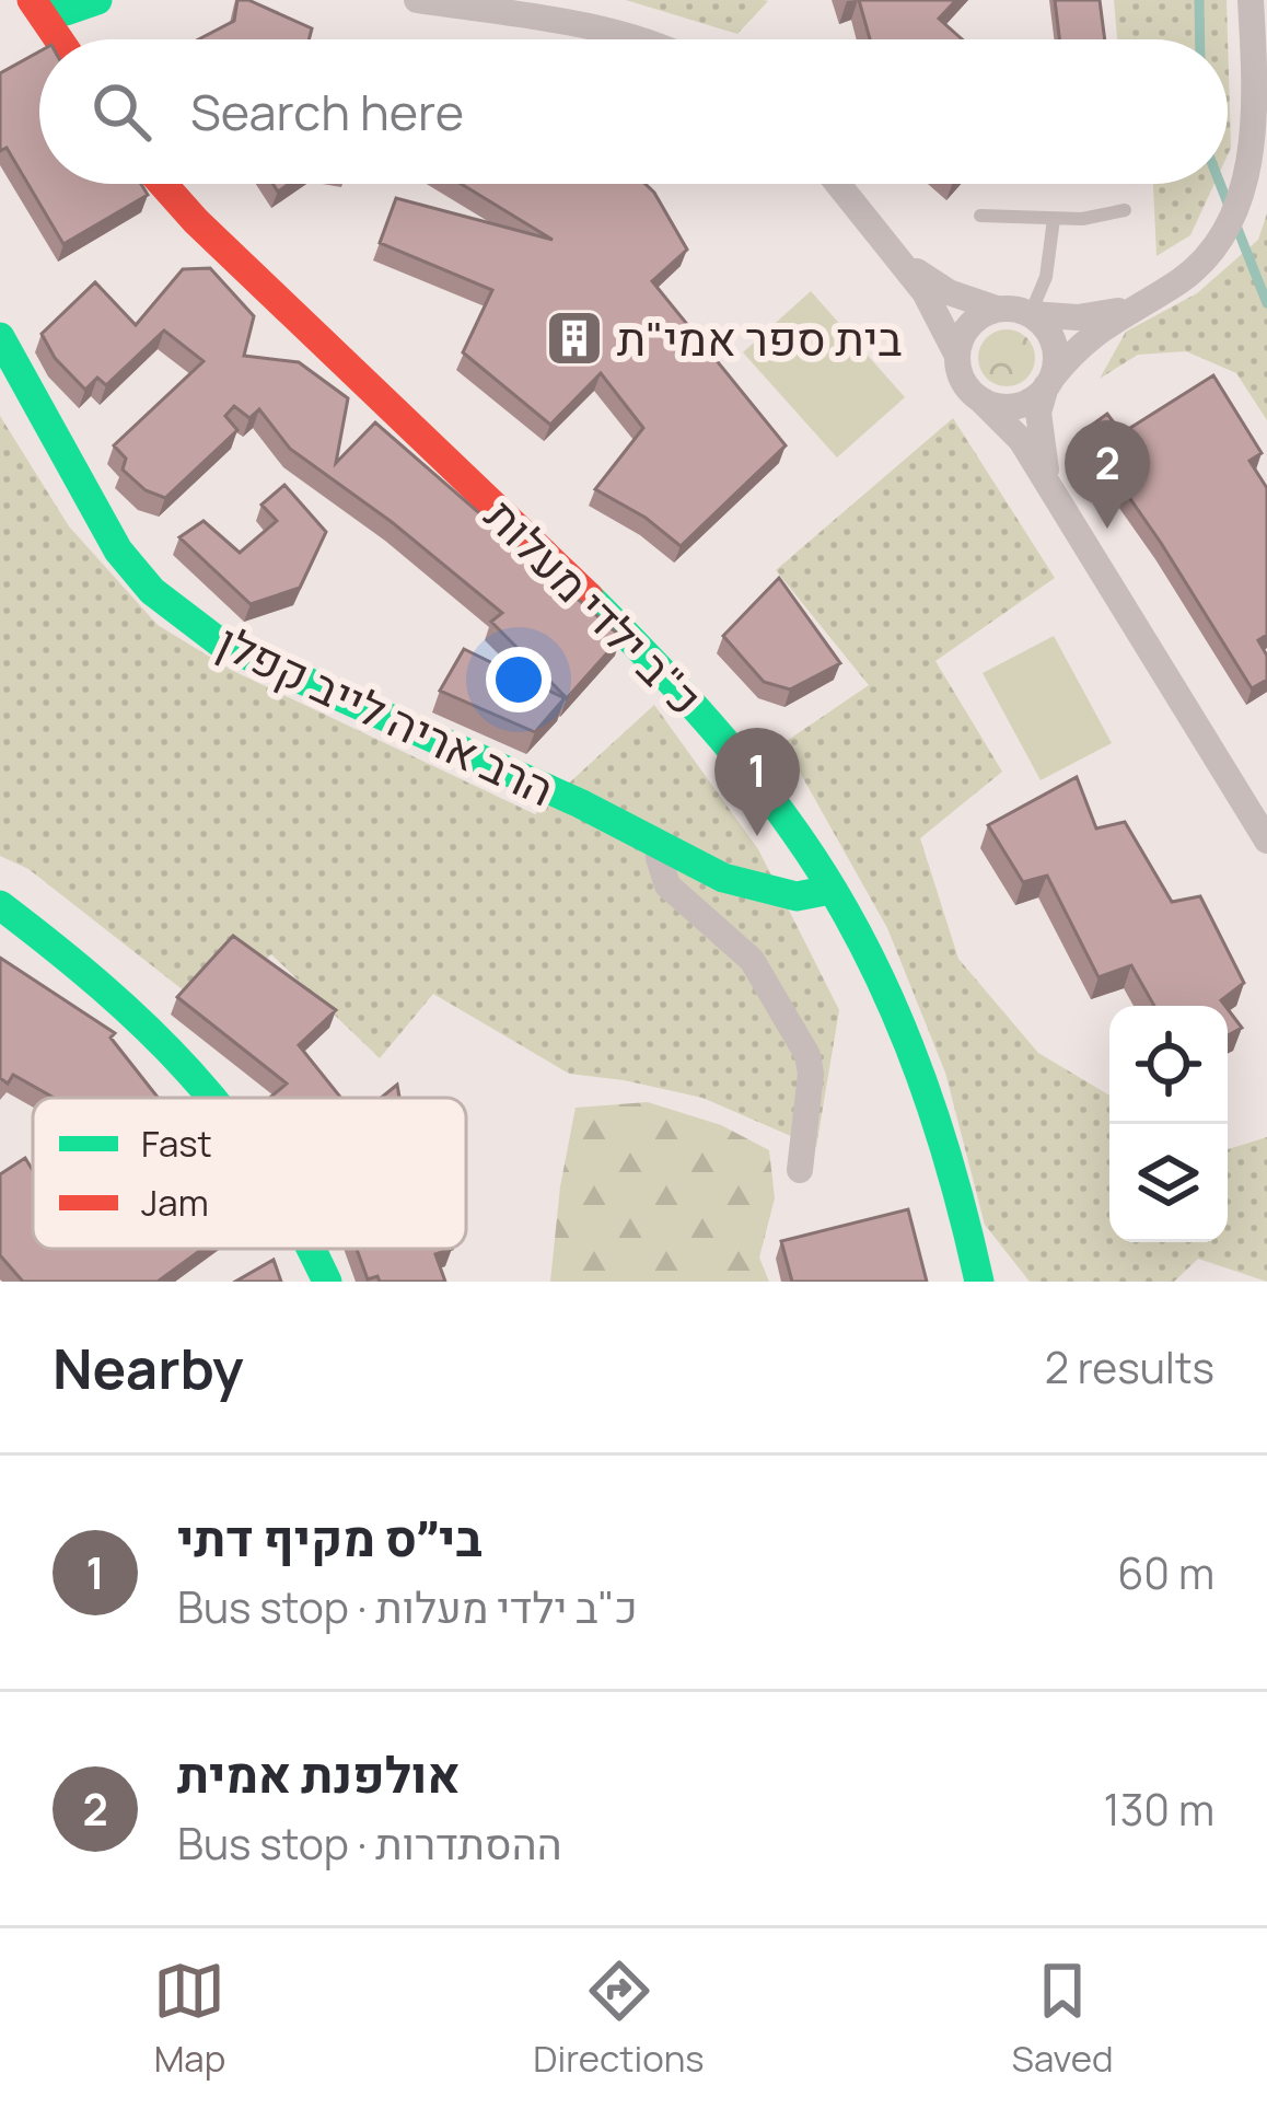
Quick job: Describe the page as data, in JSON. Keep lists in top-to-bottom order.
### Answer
{
  "streets": {
    "street": ["כ\"ב ילדי מעלות", "הרב אריה לייב קפלן"]
  },
  "crossings": [
    ["כ\"ב ילדי מעלות", "הרב אריה לייב קפלן"]
  ],
  "places": {
    "building": ["בית ספר אמי\"ת"]
  },
  "legend": ["Fast", "Jam"],
  "page": {
    "search": "Search here",
    "pins": ["2", "1"],
    "heading": ["Nearby", "2 results"],
    "list": [
      {
        "mark": "1",
        "name": "בי״ס מקיף דתי",
        "note": "Bus stop · כ\"ב ילדי מעלות",
        "value": "60 m"
      },
      {
        "mark": "2",
        "name": "אולפנת אמית",
        "note": "Bus stop · ההסתדרות",
        "value": "130 m"
      }
    ],
    "nav": ["Map", "Directions", "Saved"]
  }
}
